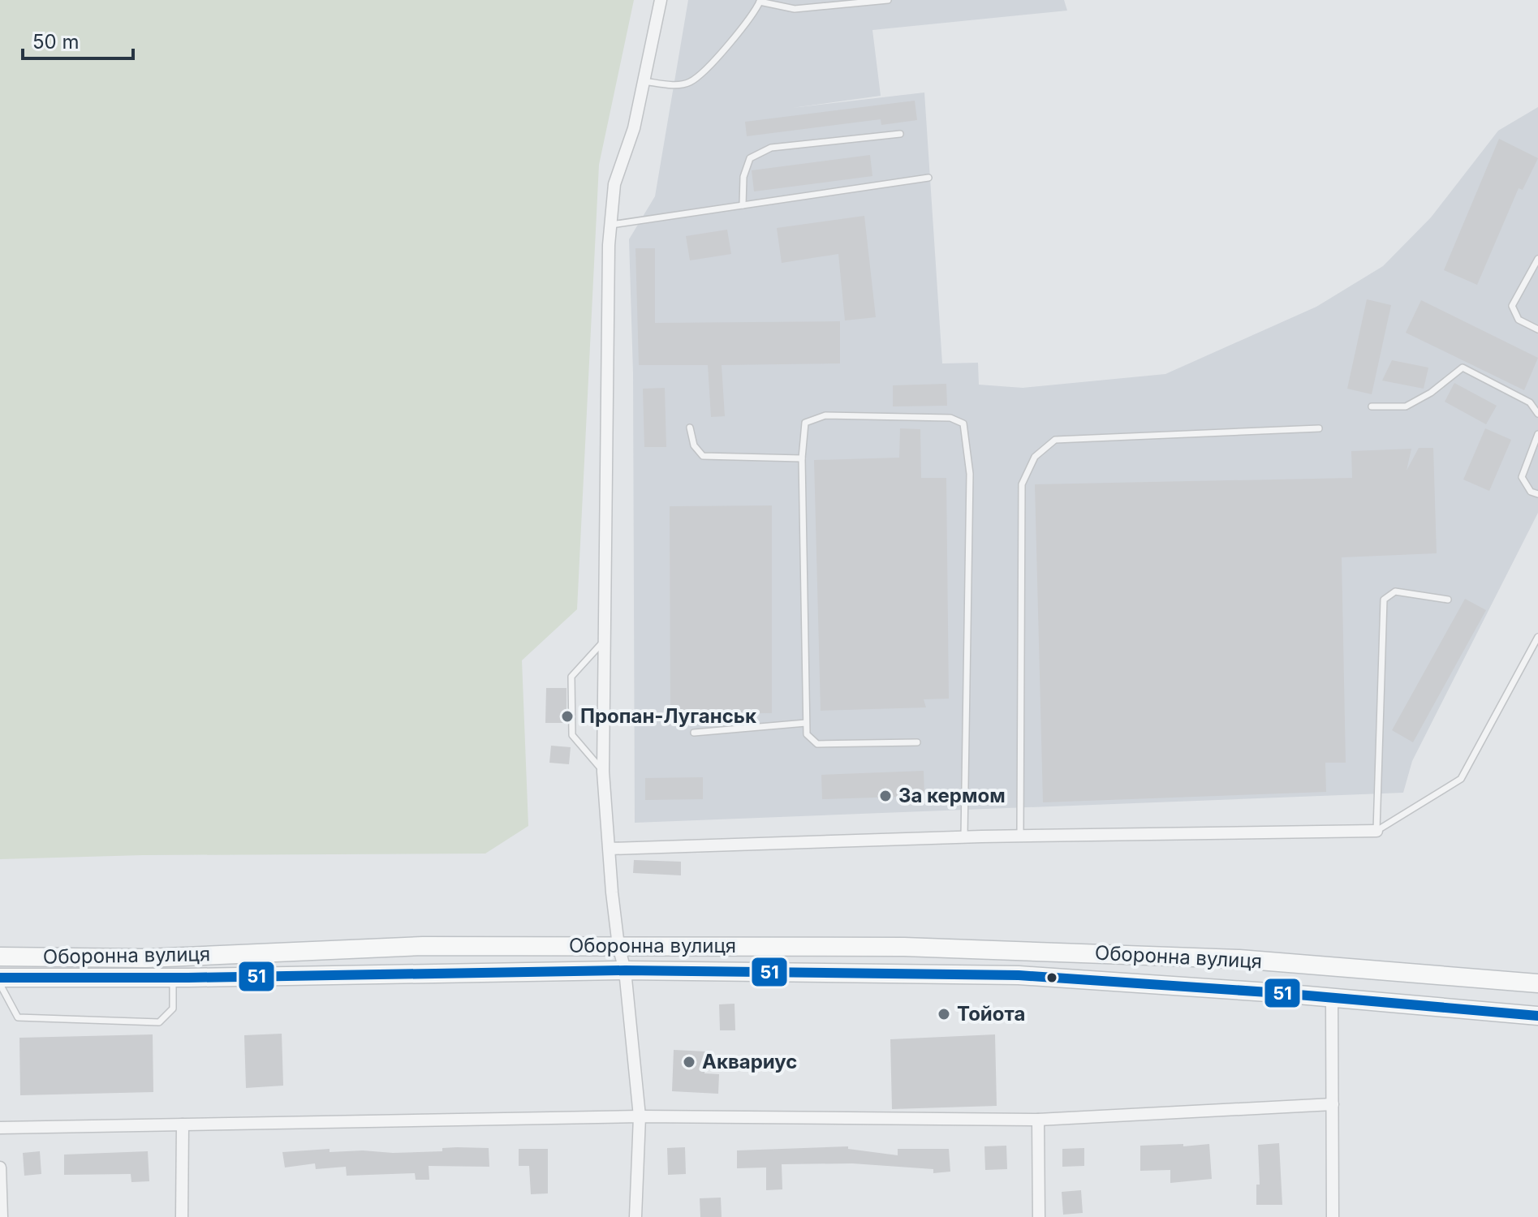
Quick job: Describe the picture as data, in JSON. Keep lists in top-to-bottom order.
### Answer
{
  "streets": {
    "main road": ["Оборонна вулиця"]
  },
  "places": [
    "Пропан-Луганськ",
    "За кермом",
    "Тойота",
    "Аквариус"
  ],
  "lines": ["transit line 51"],
  "scale_bar": "50 m"
}
